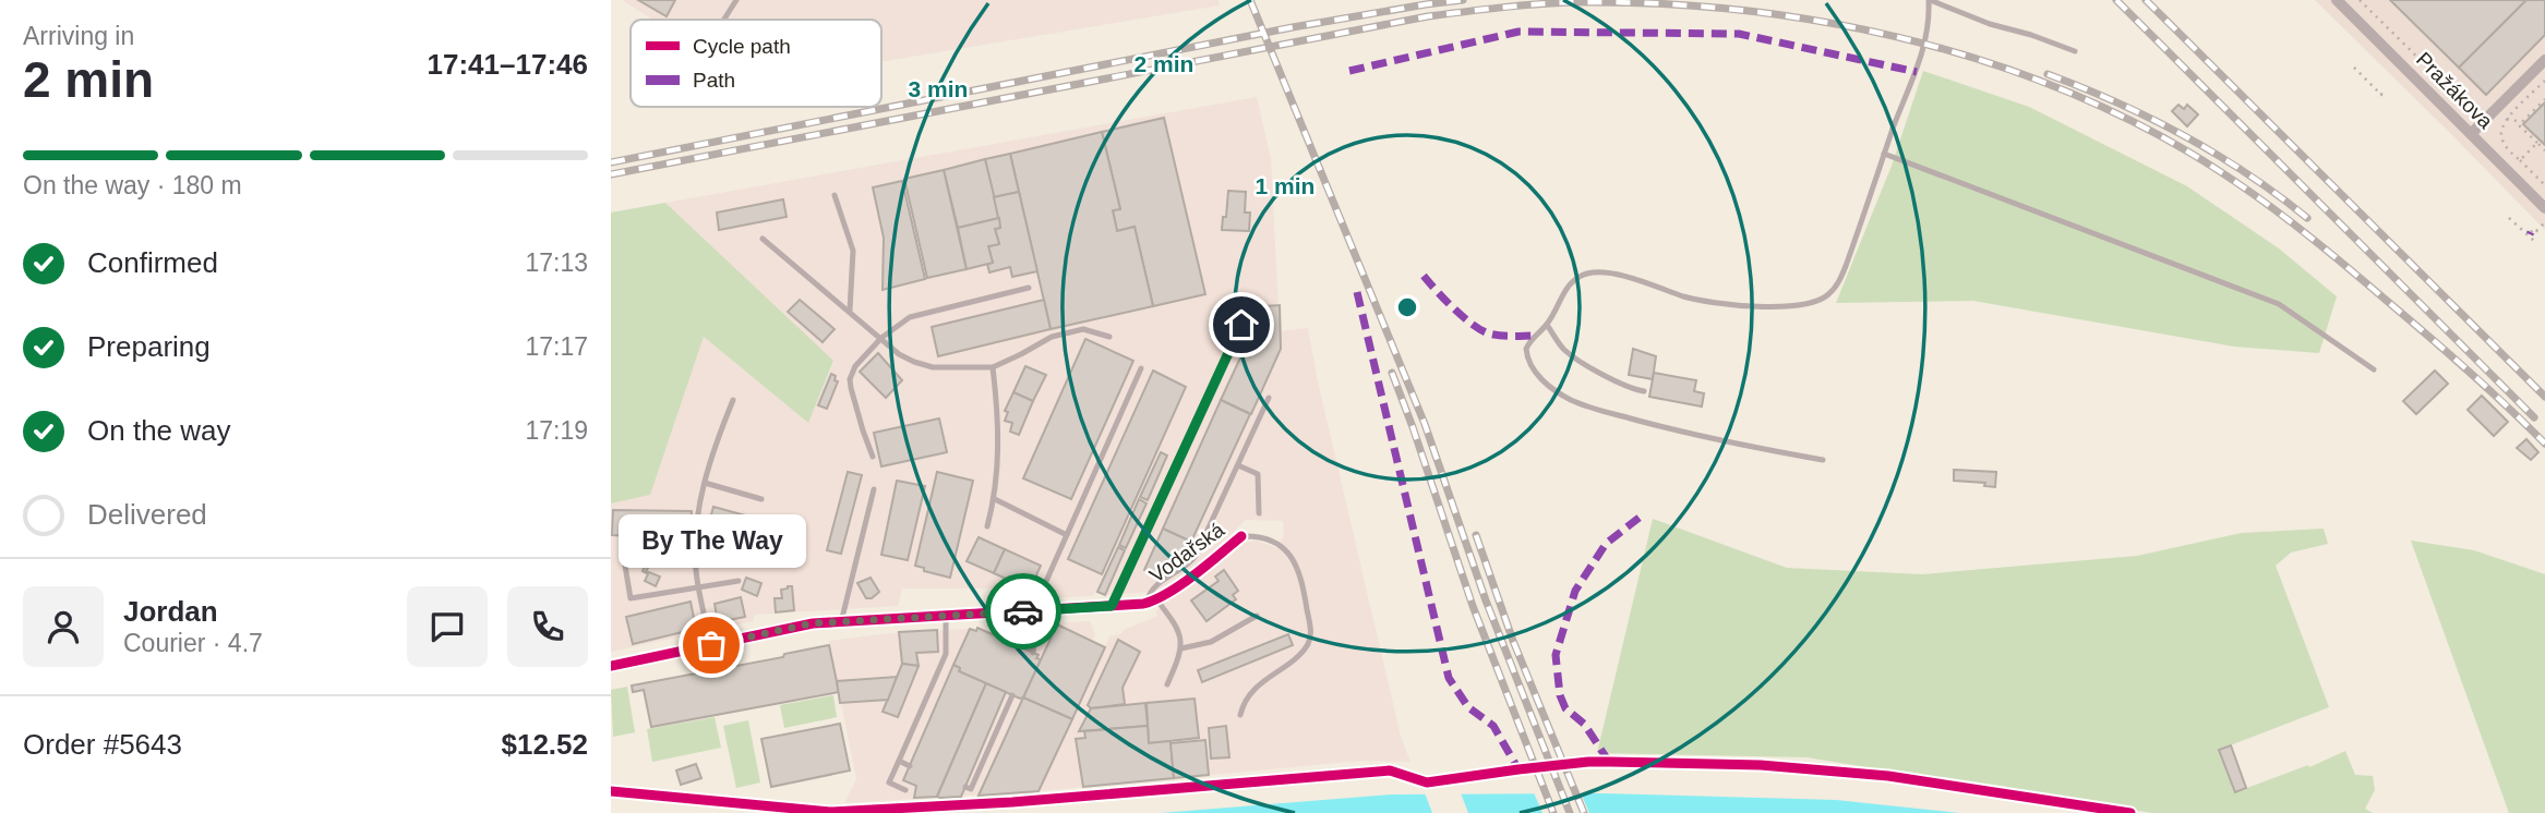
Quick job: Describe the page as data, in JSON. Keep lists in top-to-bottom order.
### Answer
{
  "streets": {
    "street": ["Pražákova", "Vodařská"]
  },
  "places": ["By The Way"],
  "legend": ["Cycle path", "Path"],
  "page": {
    "heading": ["2 min", "Arriving in", "17:41–17:46"],
    "panel": [
      "Jordan",
      "Courier · 4.7",
      "Order #5643",
      "$12.52"
    ],
    "bar": "On the way · 180 m",
    "list": [
      ["Confirmed", "17:13"],
      ["Preparing", "17:17"],
      ["On the way", "17:19"],
      "Delivered"
    ],
    "bubble": "By The Way"
  },
  "rings": ["2 min", "3 min", "1 min"]
}
